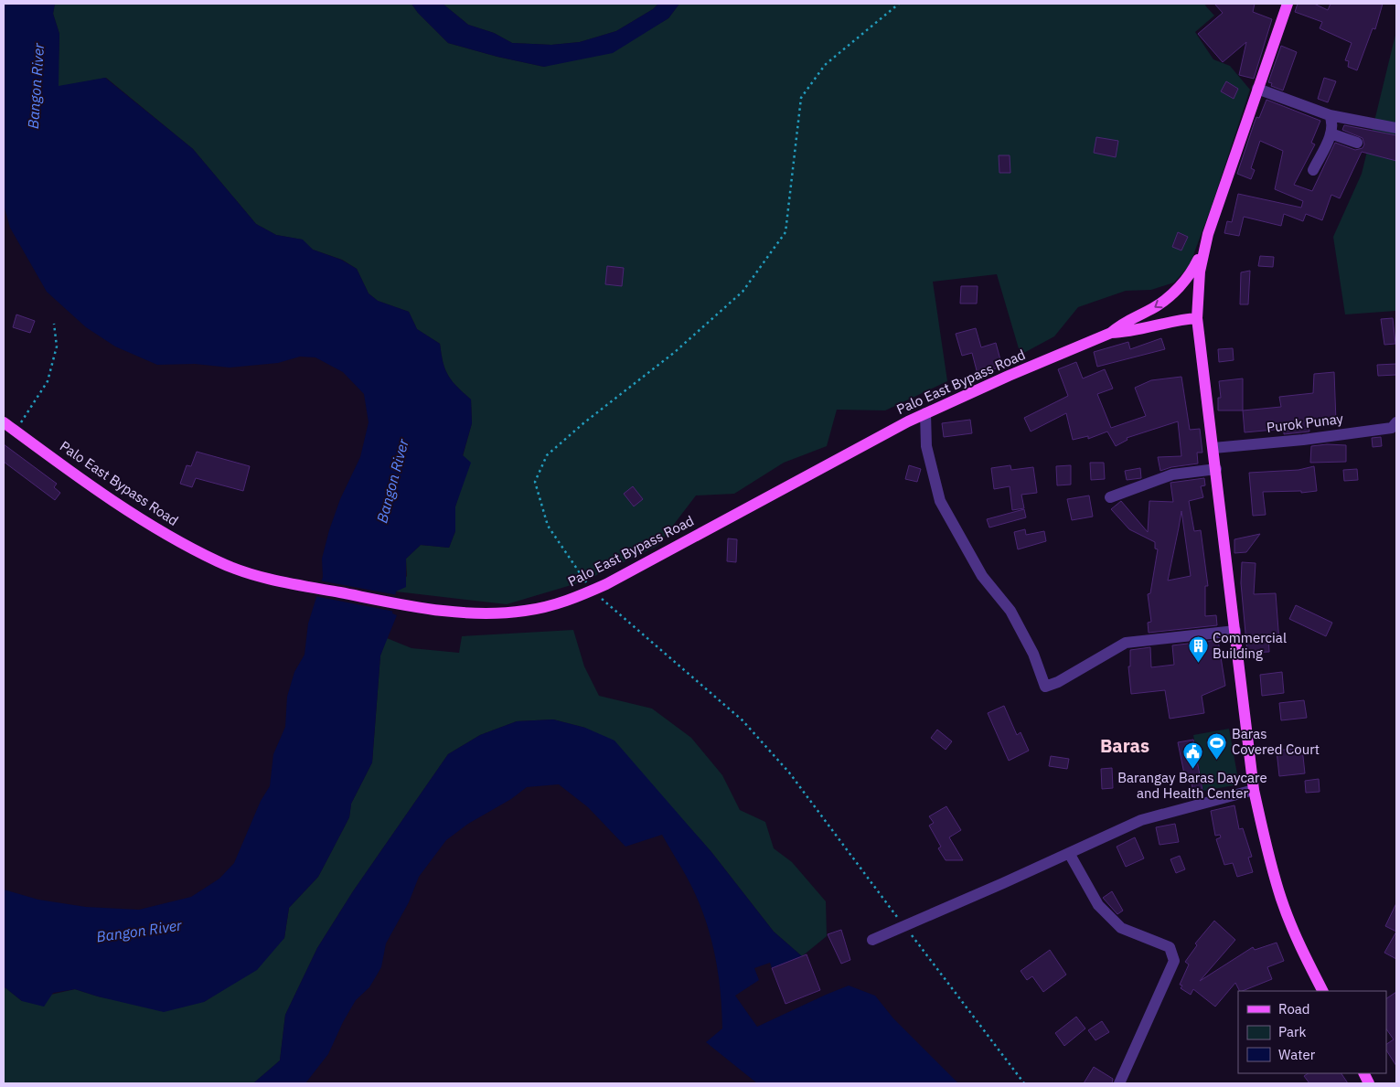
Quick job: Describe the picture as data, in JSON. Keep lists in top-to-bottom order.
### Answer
{
  "streets": {
    "main road": ["Palo East Bypass Road"],
    "street": ["Purok Punay"]
  },
  "districts": ["Baras"],
  "water": ["Bangon River"],
  "places": {
    "building": ["Commercial Building"],
    "sports": ["Baras Covered Court"],
    "public building": ["Barangay Baras Daycare and Health Center"]
  },
  "legend": ["Road", "Park", "Water"]
}
